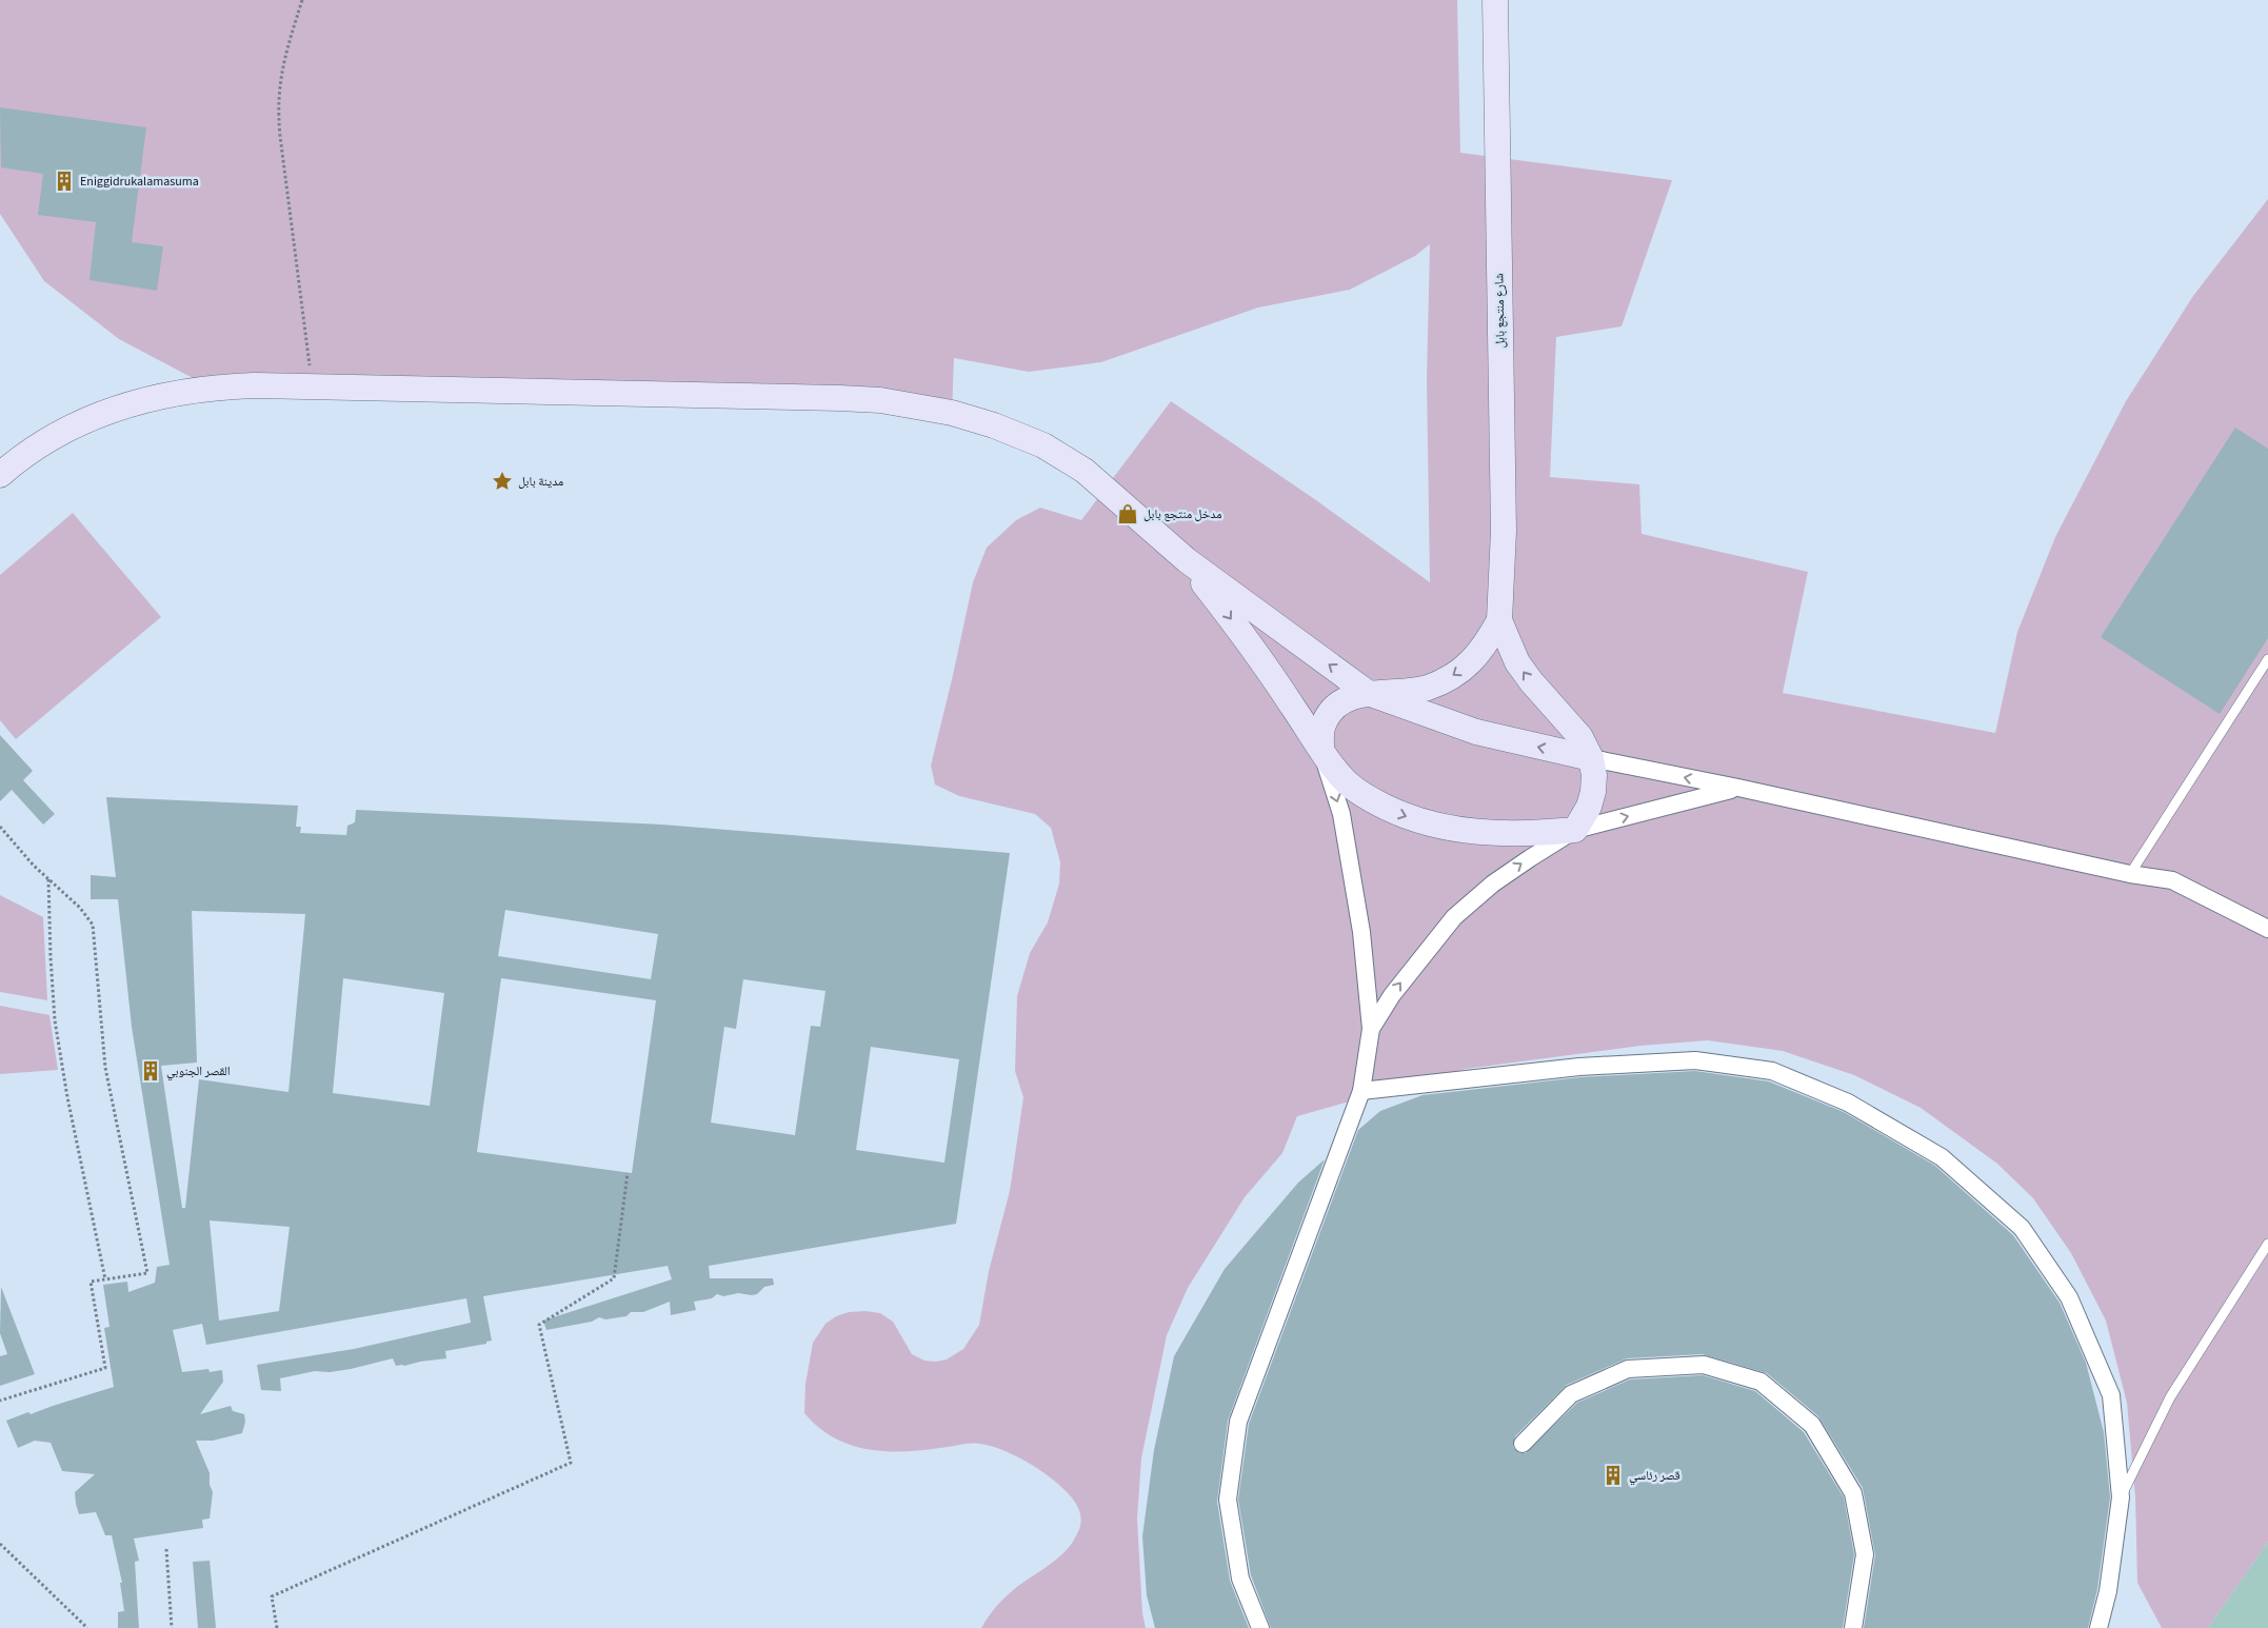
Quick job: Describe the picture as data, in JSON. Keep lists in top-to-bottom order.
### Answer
{
  "streets": {
    "street": ["شارع منتجع بابل"]
  },
  "places": {
    "building": ["Eniggidrukalamasuma", "القصر الجنوبي", "قصر رئاسي"],
    "place": ["مدينة بابل"],
    "shop": ["مدخل منتجع بابل"]
  }
}
